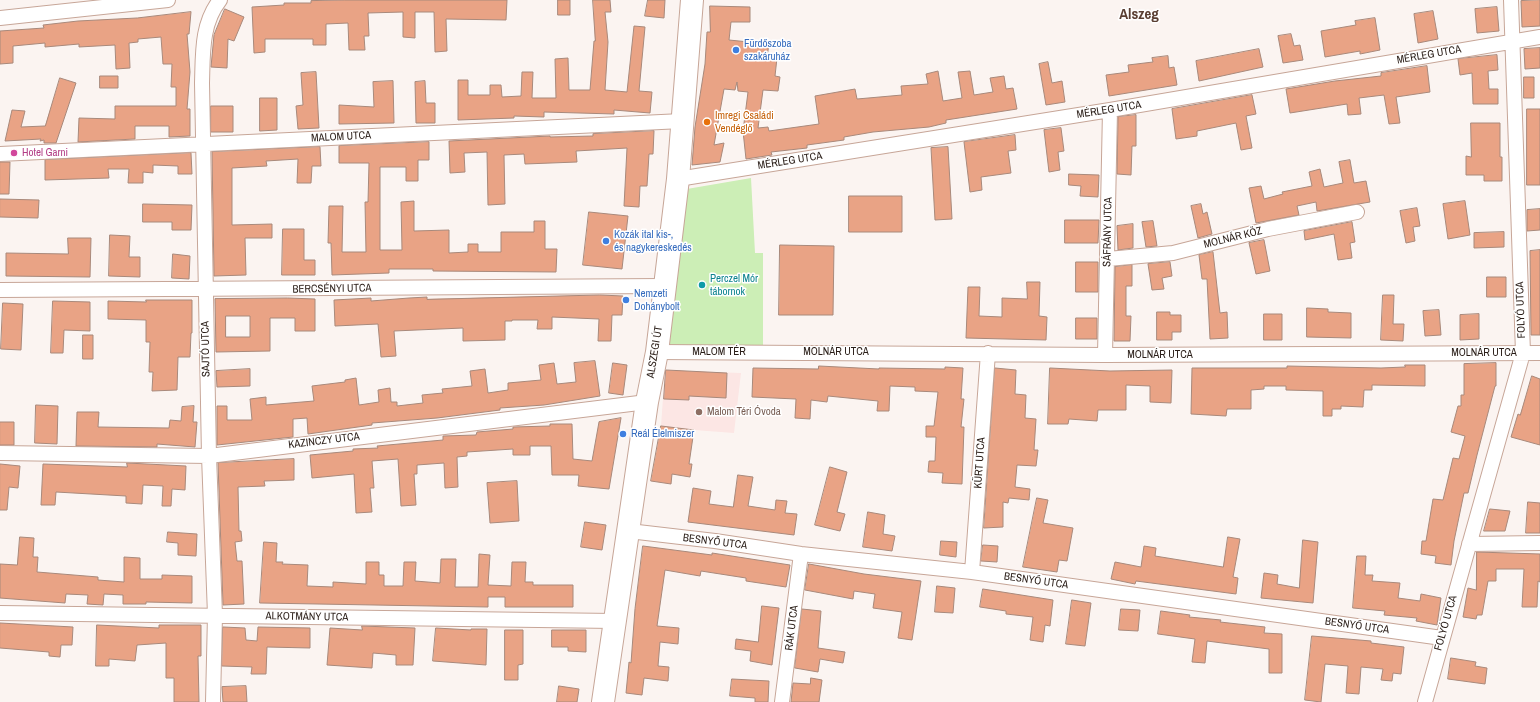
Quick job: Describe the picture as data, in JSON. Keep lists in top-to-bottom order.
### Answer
{
  "streets": {
    "main road": ["ALSZEGI ÚT"],
    "street": [
      "MÉRLEG UTCA",
      "MALOM UTCA",
      "SÁFRÁNY UTCA",
      "MOLNÁR KÖZ",
      "BERCSÉNYI UTCA",
      "FOLYÓ UTCA",
      "SAJTÓ UTCA",
      "MALOM TÉR",
      "MOLNÁR UTCA",
      "KAZINCZY UTCA",
      "KÜRT UTCA",
      "BESNYŐ UTCA",
      "ALKOTMÁNY UTCA",
      "RÁK UTCA"
    ]
  },
  "crossings": [
    ["MÉRLEG UTCA", "SÁFRÁNY UTCA"],
    ["MÉRLEG UTCA", "FOLYÓ UTCA"],
    ["MÉRLEG UTCA", "ALSZEGI ÚT"],
    ["MALOM UTCA", "SAJTÓ UTCA"],
    ["MALOM UTCA", "ALSZEGI ÚT"],
    ["SÁFRÁNY UTCA", "MOLNÁR KÖZ"],
    ["SÁFRÁNY UTCA", "MOLNÁR UTCA"],
    ["BERCSÉNYI UTCA", "SAJTÓ UTCA"],
    ["BERCSÉNYI UTCA", "ALSZEGI ÚT"],
    ["FOLYÓ UTCA", "MOLNÁR UTCA"],
    ["FOLYÓ UTCA", "BESNYŐ UTCA"],
    ["SAJTÓ UTCA", "KAZINCZY UTCA"],
    ["SAJTÓ UTCA", "ALKOTMÁNY UTCA"],
    ["ALSZEGI ÚT", "MALOM TÉR"],
    ["ALSZEGI ÚT", "KAZINCZY UTCA"],
    ["ALSZEGI ÚT", "BESNYŐ UTCA"],
    ["ALSZEGI ÚT", "ALKOTMÁNY UTCA"],
    ["MALOM TÉR", "MOLNÁR UTCA"],
    ["MOLNÁR UTCA", "KÜRT UTCA"],
    ["KÜRT UTCA", "BESNYŐ UTCA"],
    ["BESNYŐ UTCA", "RÁK UTCA"]
  ],
  "districts": ["Alszeg"],
  "places": [
    "Fürdőszoba szakáruház",
    "Imregi Családi Vendéglő",
    "Hotel Garni",
    "Kozák ital kis-, és nagykereskedés",
    "Perczel Mór tábornok",
    "Nemzeti Dohánybolt",
    "Malom Téri Óvoda",
    "Reál Élelmiszer"
  ]
}
